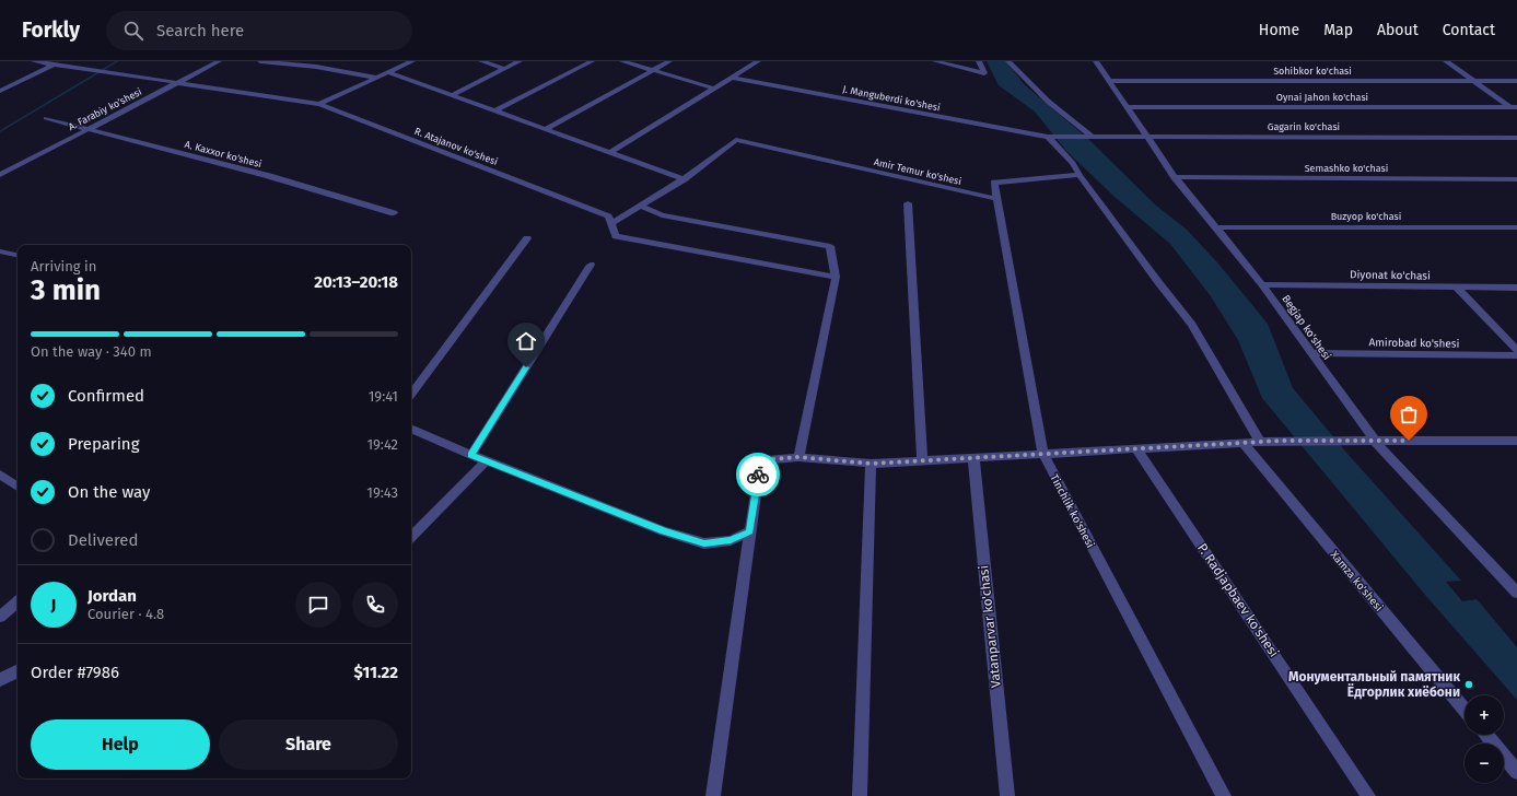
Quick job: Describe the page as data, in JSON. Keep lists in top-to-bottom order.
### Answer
{
  "streets": {
    "street": [
      "Sohibkor ko'chasi",
      "Oynai Jahon ko'chasi",
      "J. Manguberdi ko'shesi",
      "A. Farabiy ko'shesi",
      "Gagarin ko'chasi",
      "R. Atajanov ko'shesi",
      "A. Kaxxor ko'shesi",
      "Semashko ko'chasi",
      "Amir Temur ko'shesi",
      "Buzyop ko'chasi",
      "Diyonat ko'chasi",
      "Begjap ko'shesi",
      "Amirobad ko'shesi",
      "Tinchlik ko'shesi",
      "Xamza ko'shesi",
      "P. Radjapbaev ko'shesi",
      "Vatanparvar ko'chasi"
    ]
  },
  "crossings": [
    ["Sohibkor ko'chasi", "Begjap ko'shesi"],
    ["Oynai Jahon ko'chasi", "Begjap ko'shesi"],
    ["J. Manguberdi ko'shesi", "Gagarin ko'chasi"],
    ["A. Farabiy ko'shesi", "R. Atajanov ko'shesi"],
    ["A. Farabiy ko'shesi", "A. Kaxxor ko'shesi"],
    ["Gagarin ko'chasi", "Begjap ko'shesi"],
    ["Semashko ko'chasi", "Begjap ko'shesi"],
    ["Amir Temur ko'shesi", "Tinchlik ko'shesi"],
    ["Buzyop ko'chasi", "Begjap ko'shesi"],
    ["Diyonat ko'chasi", "Begjap ko'shesi"],
    ["Begjap ko'shesi", "Amirobad ko'shesi"]
  ],
  "places": ["Монументальный памятник Ёдгорлик хиёбони"],
  "page": {
    "header": "Forkly",
    "search": "Search here",
    "nav": [
      "Home",
      "Map",
      "About",
      "Contact"
    ],
    "heading": ["3 min", "Arriving in", "20:13–20:18"],
    "panel": [
      "Jordan",
      "Courier · 4.8",
      "Order #7986",
      "$11.22"
    ],
    "bar": "On the way · 340 m",
    "list": [
      ["Confirmed", "19:41"],
      ["Preparing", "19:42"],
      ["On the way", "19:43"],
      "Delivered"
    ],
    "round": "J",
    "map_buttons": ["+", "−"],
    "buttons": ["Help", "Share"]
  }
}
